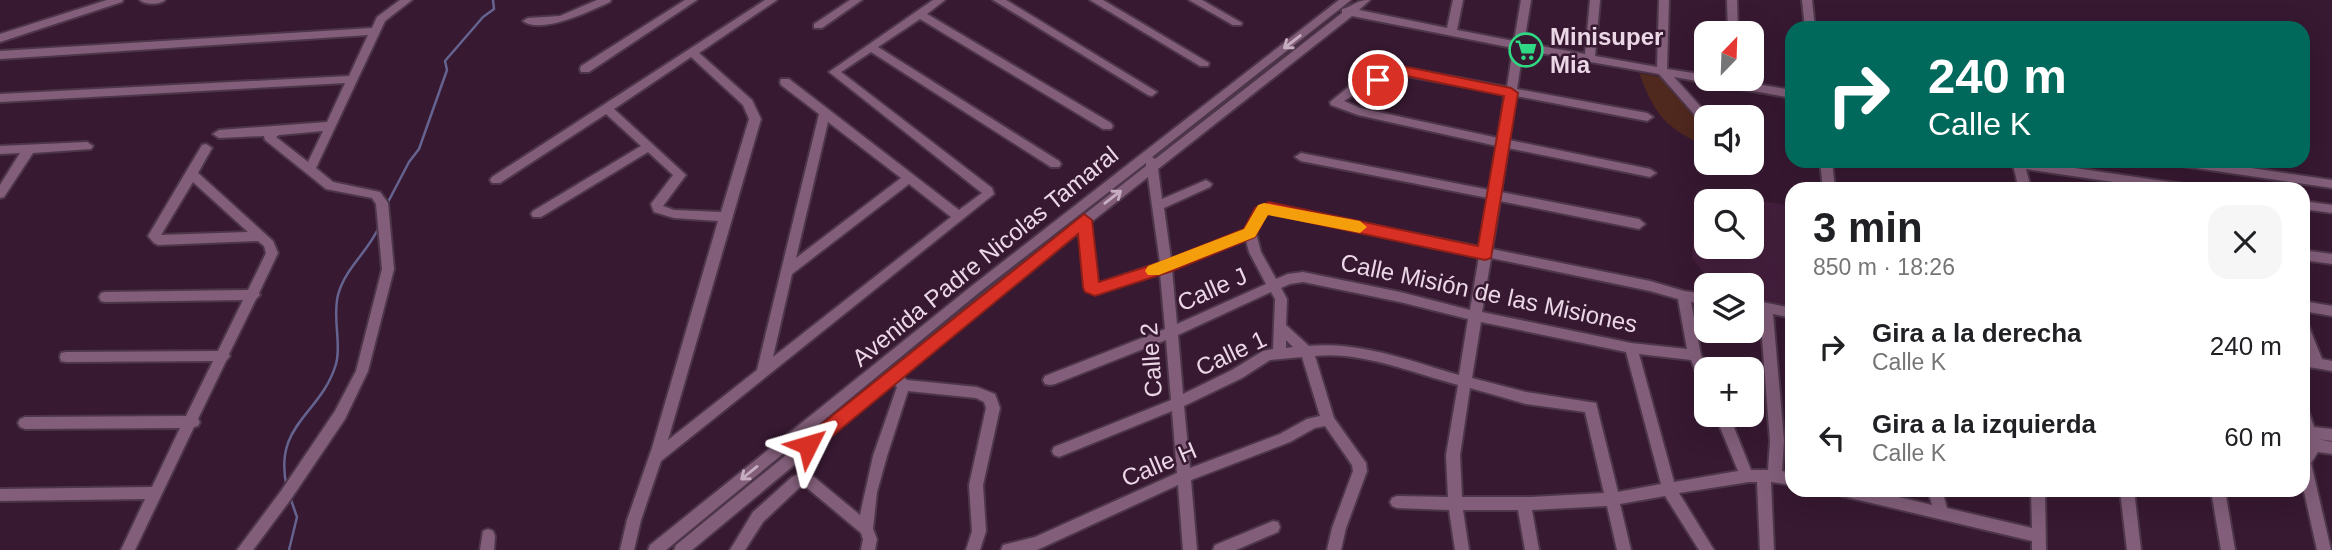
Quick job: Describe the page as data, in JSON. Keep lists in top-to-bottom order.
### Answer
{
  "streets": {
    "street": [
      "Avenida Padre Nicolas Tamaral",
      "Calle J",
      "Calle Misión de las Misiones",
      "Calle 1",
      "Calle 2",
      "Calle H"
    ]
  },
  "crossings": [
    ["Avenida Padre Nicolas Tamaral", "Calle 2"],
    ["Calle J", "Calle Misión de las Misiones"],
    ["Calle J", "Calle 2"],
    ["Calle 1", "Calle 2"],
    ["Calle 2", "Calle H"]
  ],
  "places": {
    "supermarket": ["Minisuper Mia"]
  },
  "north": "top right",
  "page": {
    "map_buttons": "+",
    "turn": ["240 m", "Calle K"],
    "heading": ["3 min", "850 m · 18:26"],
    "list": [
      {
        "name": "Gira a la derecha",
        "note": "Calle K",
        "value": "240 m"
      },
      {
        "name": "Gira a la izquierda",
        "note": "Calle K",
        "value": "60 m"
      }
    ]
  }
}
